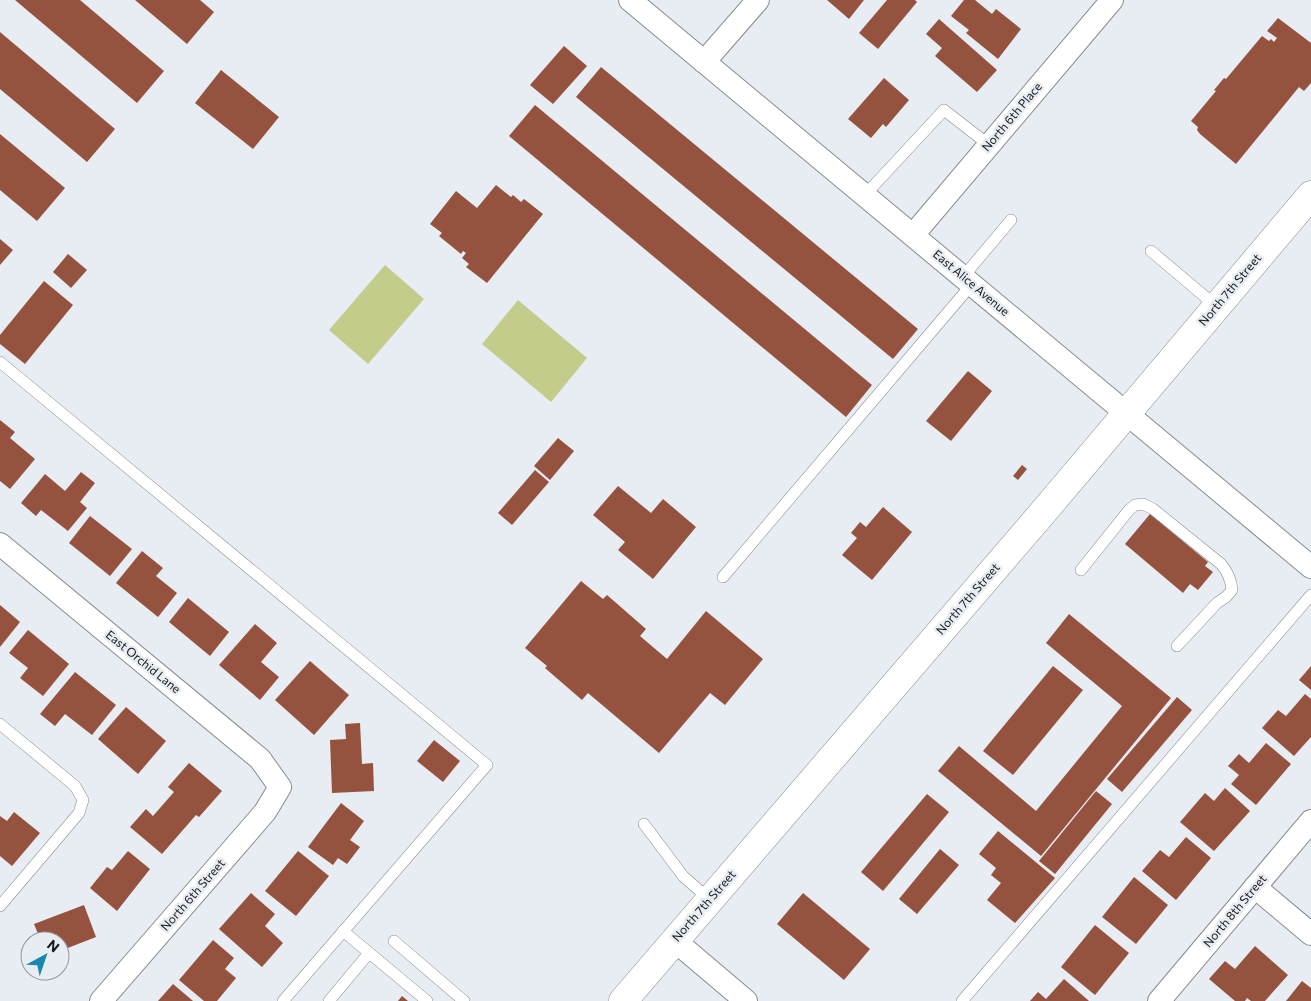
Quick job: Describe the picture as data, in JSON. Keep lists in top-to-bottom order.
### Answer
{
  "streets": {
    "main road": ["North 7th Street"],
    "street": [
      "North 6th Place",
      "East Alice Avenue",
      "East Orchid Lane",
      "North 6th Street",
      "North 8th Street"
    ]
  },
  "crossings": [
    ["North 6th Place", "East Alice Avenue"],
    ["East Alice Avenue", "North 7th Street"],
    ["East Orchid Lane", "North 6th Street"]
  ],
  "north": "top right"
}
